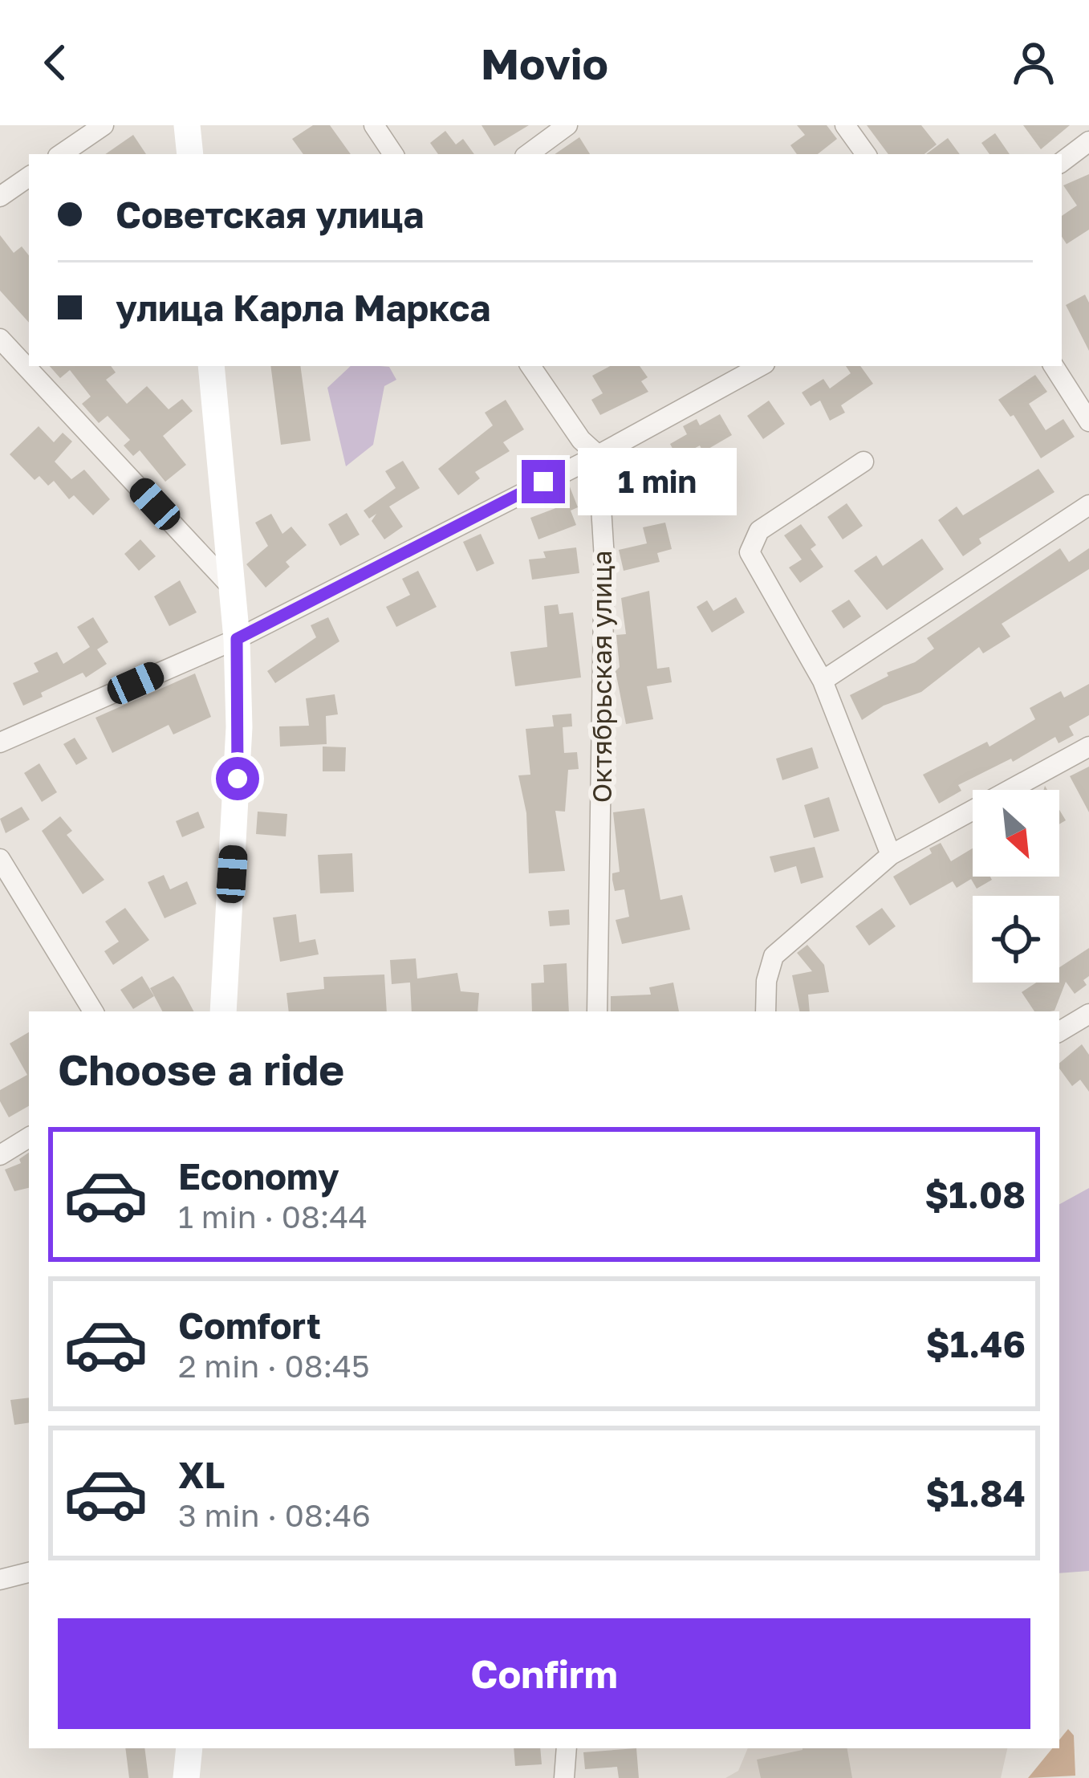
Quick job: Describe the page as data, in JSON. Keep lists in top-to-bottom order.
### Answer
{
  "streets": {
    "street": ["Октябрьская улица"]
  },
  "north": "bottom right",
  "page": {
    "header": "Movio",
    "banner": ["Советская улица", "улица Карла Маркса"],
    "bubble": "1 min",
    "heading": "Choose a ride",
    "list": [
      {
        "name": "Economy",
        "note": "1 min · 08:44",
        "value": "$1.08"
      },
      {
        "name": "Comfort",
        "note": "2 min · 08:45",
        "value": "$1.46"
      },
      {
        "name": "XL",
        "note": "3 min · 08:46",
        "value": "$1.84"
      }
    ],
    "buttons": "Confirm"
  }
}
